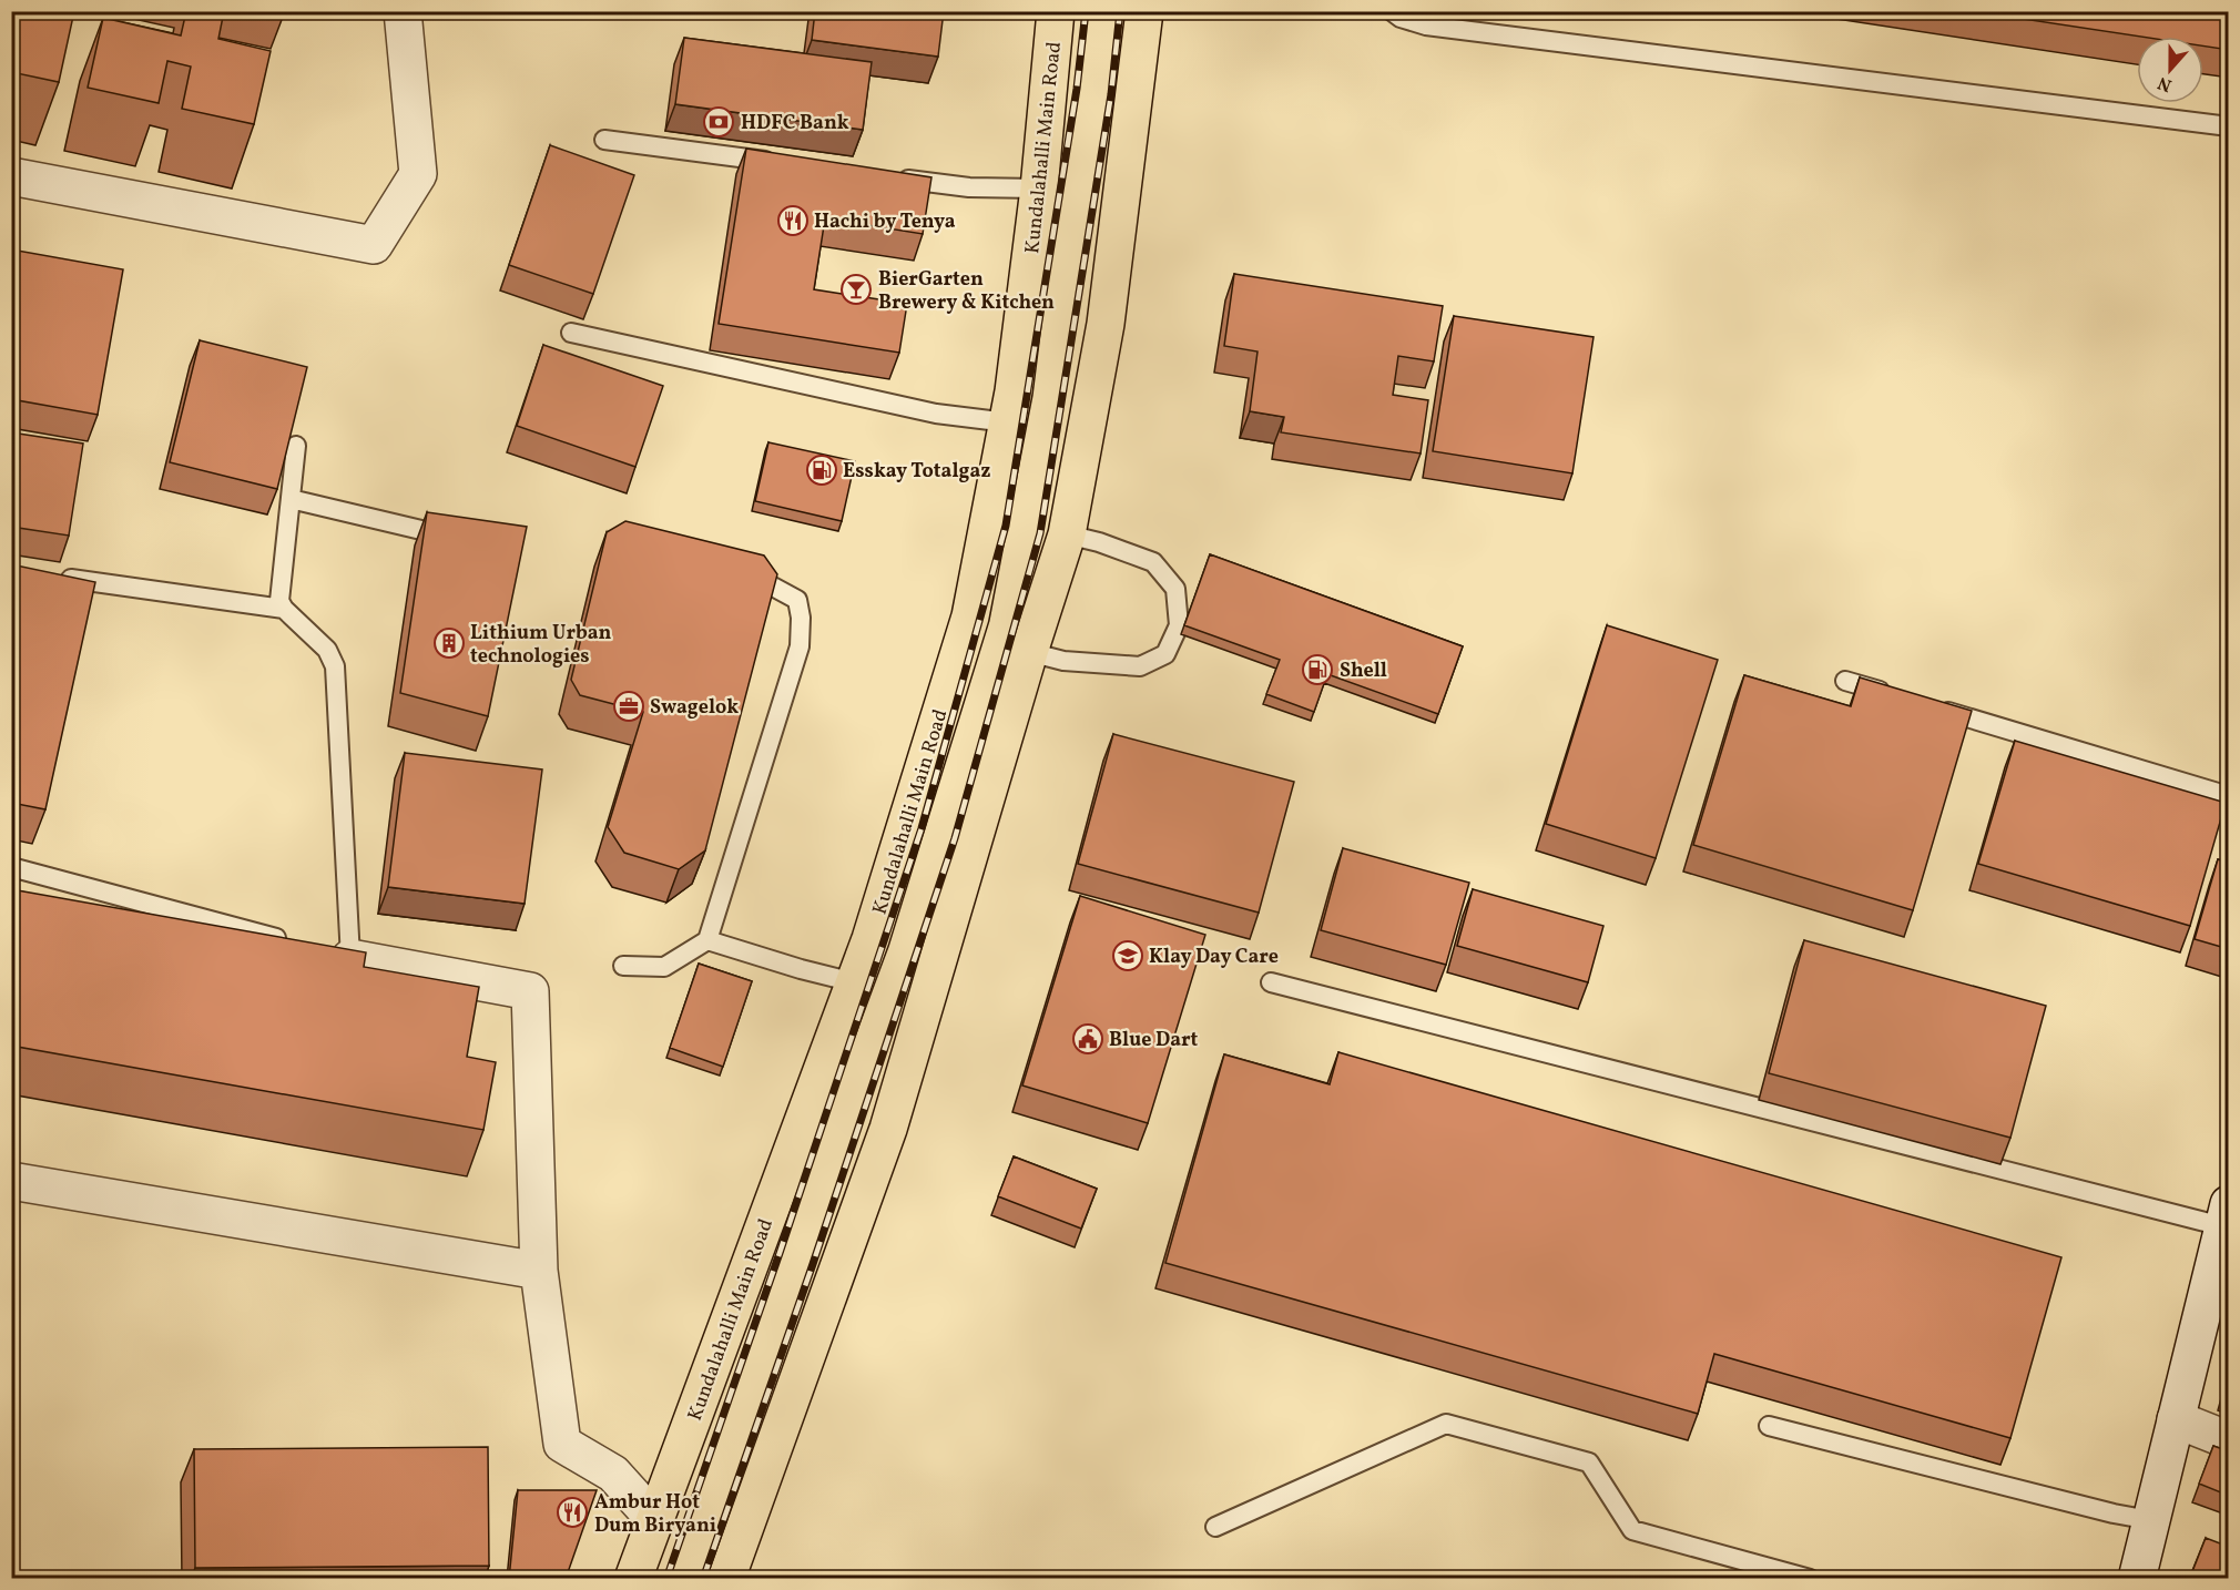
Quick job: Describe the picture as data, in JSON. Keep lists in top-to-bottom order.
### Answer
{
  "streets": {
    "main road": ["Kundalahalli Main Road"]
  },
  "places": {
    "bank": ["HDFC Bank"],
    "restaurant": ["Hachi by Tenya", "Ambur Hot Dum Biryani"],
    "bar": ["BierGarten Brewery & Kitchen"],
    "fuel station": ["Esskay Totalgaz", "Shell"],
    "building": ["Lithium Urban technologies"],
    "office": ["Swagelok"],
    "school or university": ["Klay Day Care"],
    "public building": ["Blue Dart"]
  },
  "north": "bottom"
}
